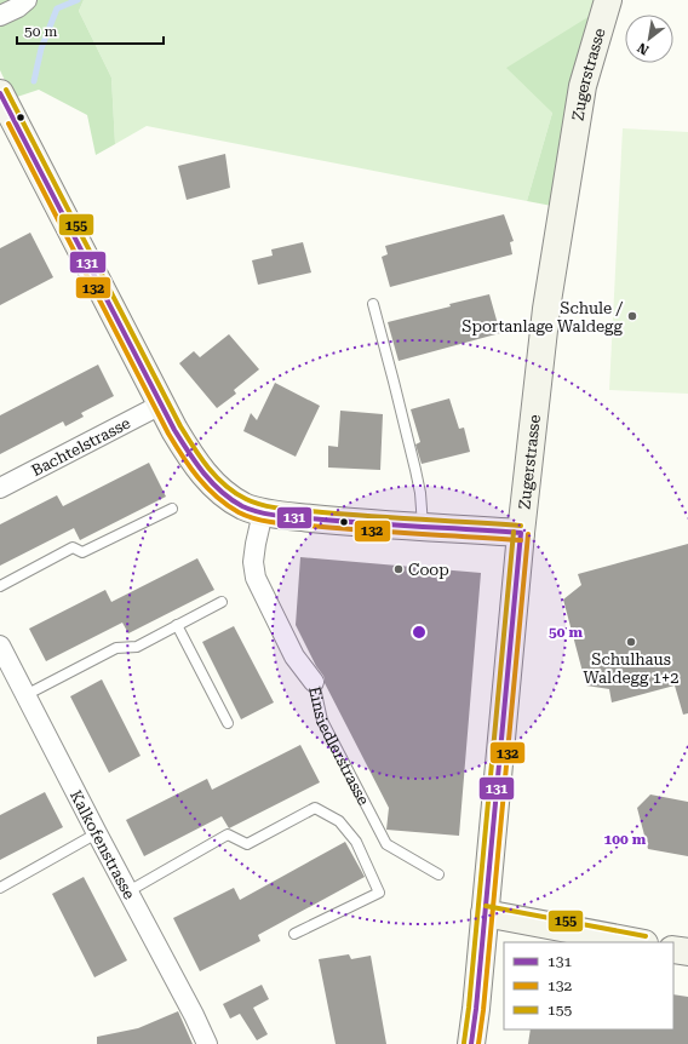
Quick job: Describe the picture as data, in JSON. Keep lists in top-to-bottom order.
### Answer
{
  "streets": {
    "main road": ["Zugerstrasse"],
    "street": ["Bachtelstrasse", "Einsiedlerstrasse", "Kalkofenstrasse"]
  },
  "places": ["Schule / Sportanlage Waldegg", "Coop", "Schulhaus Waldegg 1+2"],
  "lines": ["transit line 155", "transit line 131", "transit line 132"],
  "legend": ["131", "132", "155"],
  "scale_bar": "50 m",
  "north": "bottom left",
  "rings": ["50 m", "100 m"]
}
